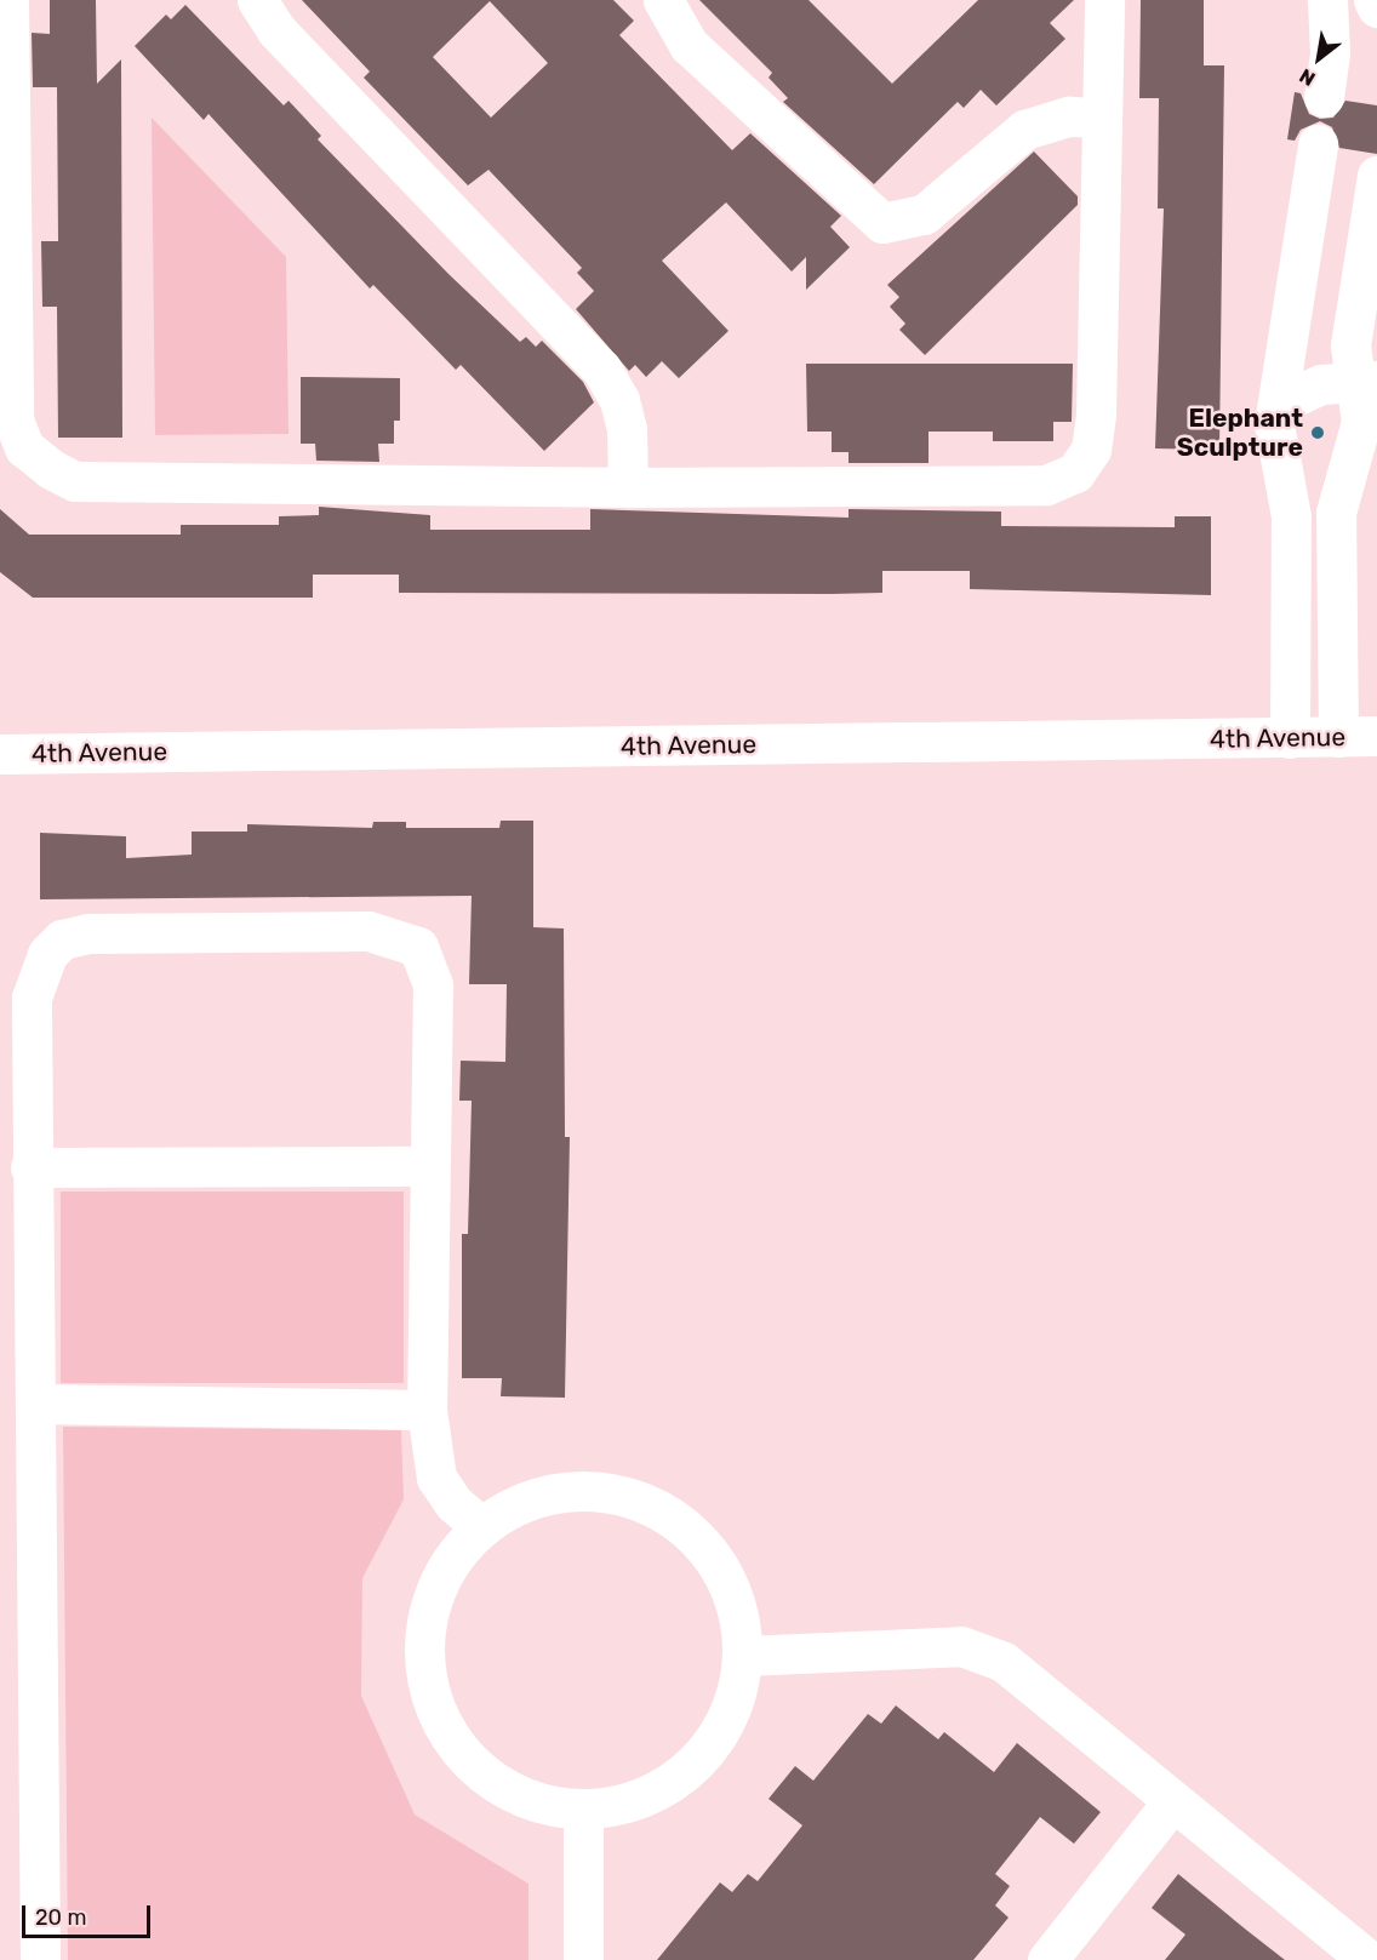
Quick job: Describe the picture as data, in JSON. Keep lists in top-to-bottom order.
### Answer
{
  "streets": {
    "street": ["4th Avenue"]
  },
  "places": ["Elephant Sculpture"],
  "scale_bar": "20 m",
  "north": "bottom left"
}
